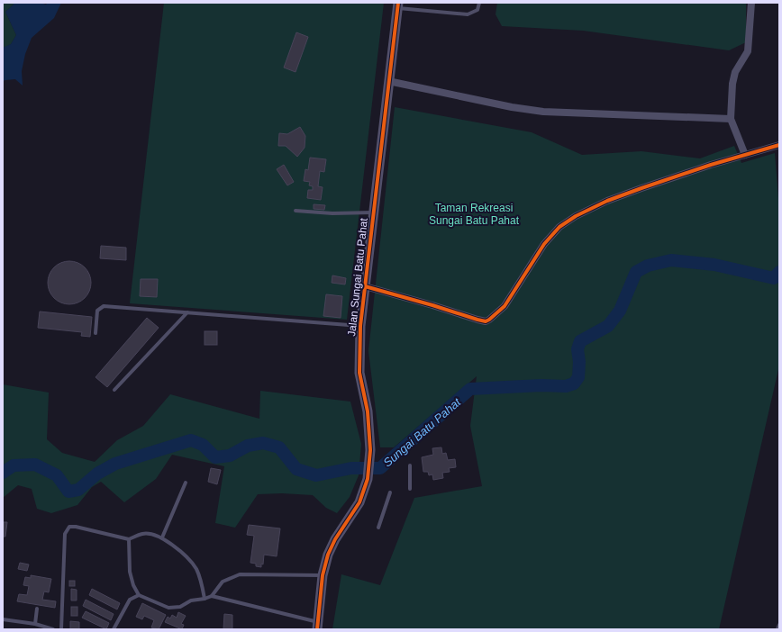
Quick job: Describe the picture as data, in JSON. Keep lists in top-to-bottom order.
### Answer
{
  "streets": {
    "street": ["Jalan Sungai Batu Pahat"]
  },
  "water": ["Sungai Batu Pahat"],
  "parks": ["Taman Rekreasi Sungai Batu Pahat"]
}
